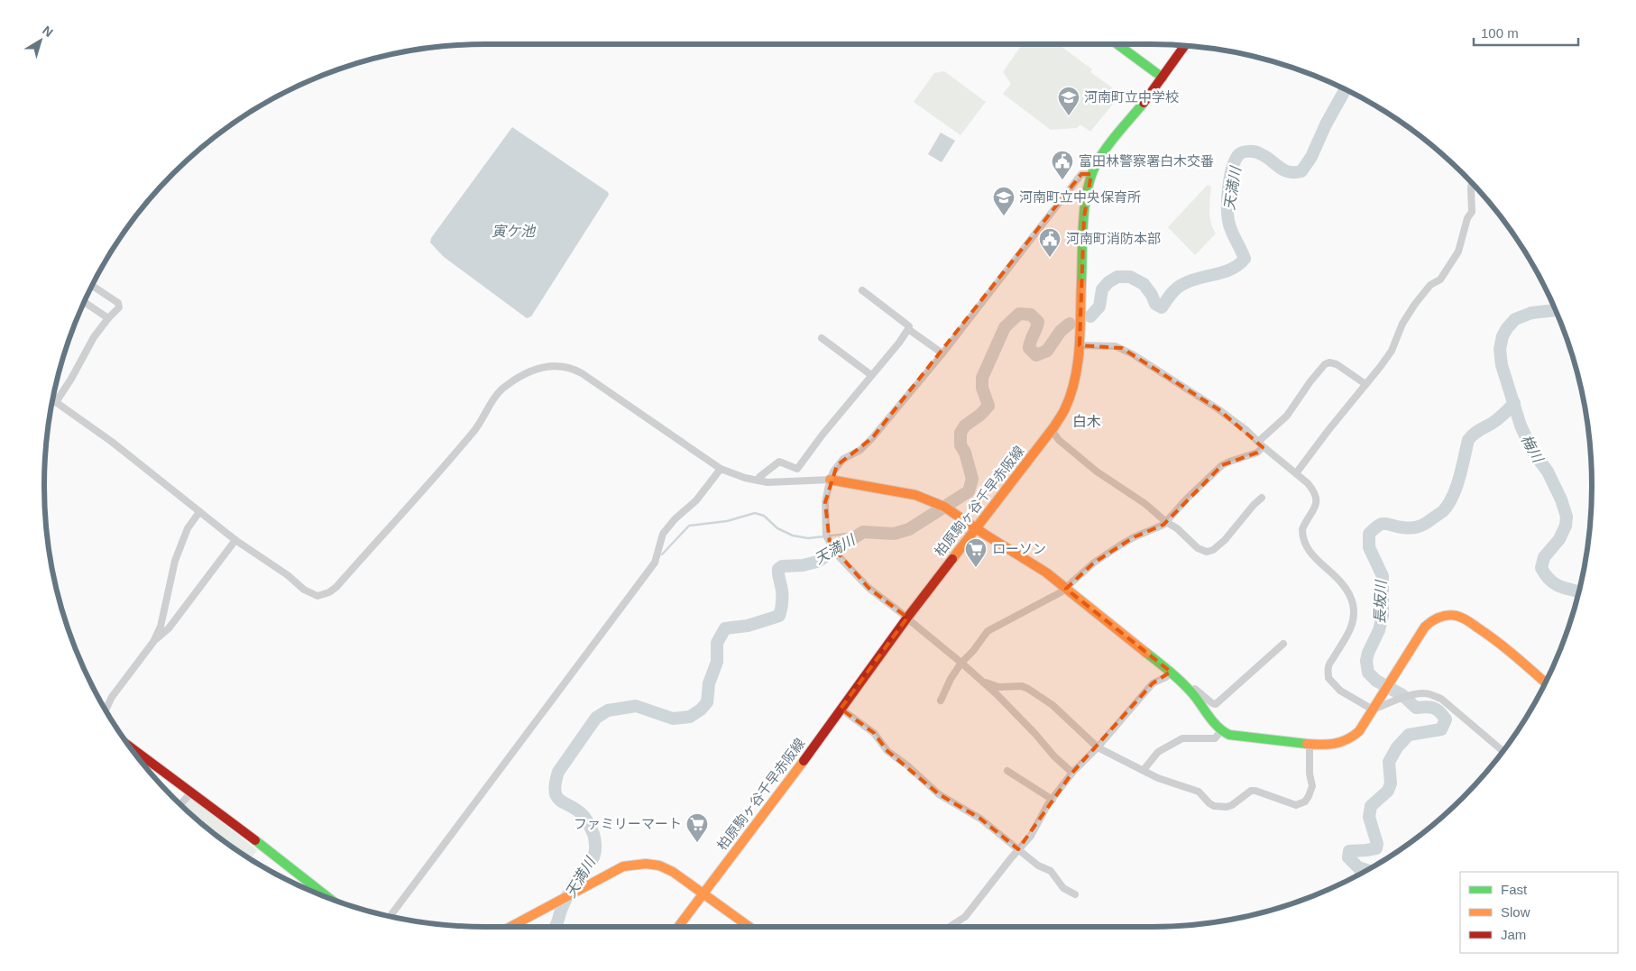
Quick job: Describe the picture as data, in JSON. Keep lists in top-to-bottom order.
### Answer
{
  "streets": {
    "street": ["柏原駒ヶ谷千早赤阪線"]
  },
  "districts": ["白木"],
  "water": [
    "天満川",
    "寅ケ池",
    "梅川",
    "長坂川"
  ],
  "places": {
    "school or university": ["河南町立中学校", "河南町立中央保育所"],
    "public building": ["富田林警察署白木交番", "河南町消防本部"],
    "supermarket": ["ローソン", "ファミリーマート"]
  },
  "legend": ["Fast", "Slow", "Jam"],
  "scale_bar": "100 m",
  "north": "top right"
}
